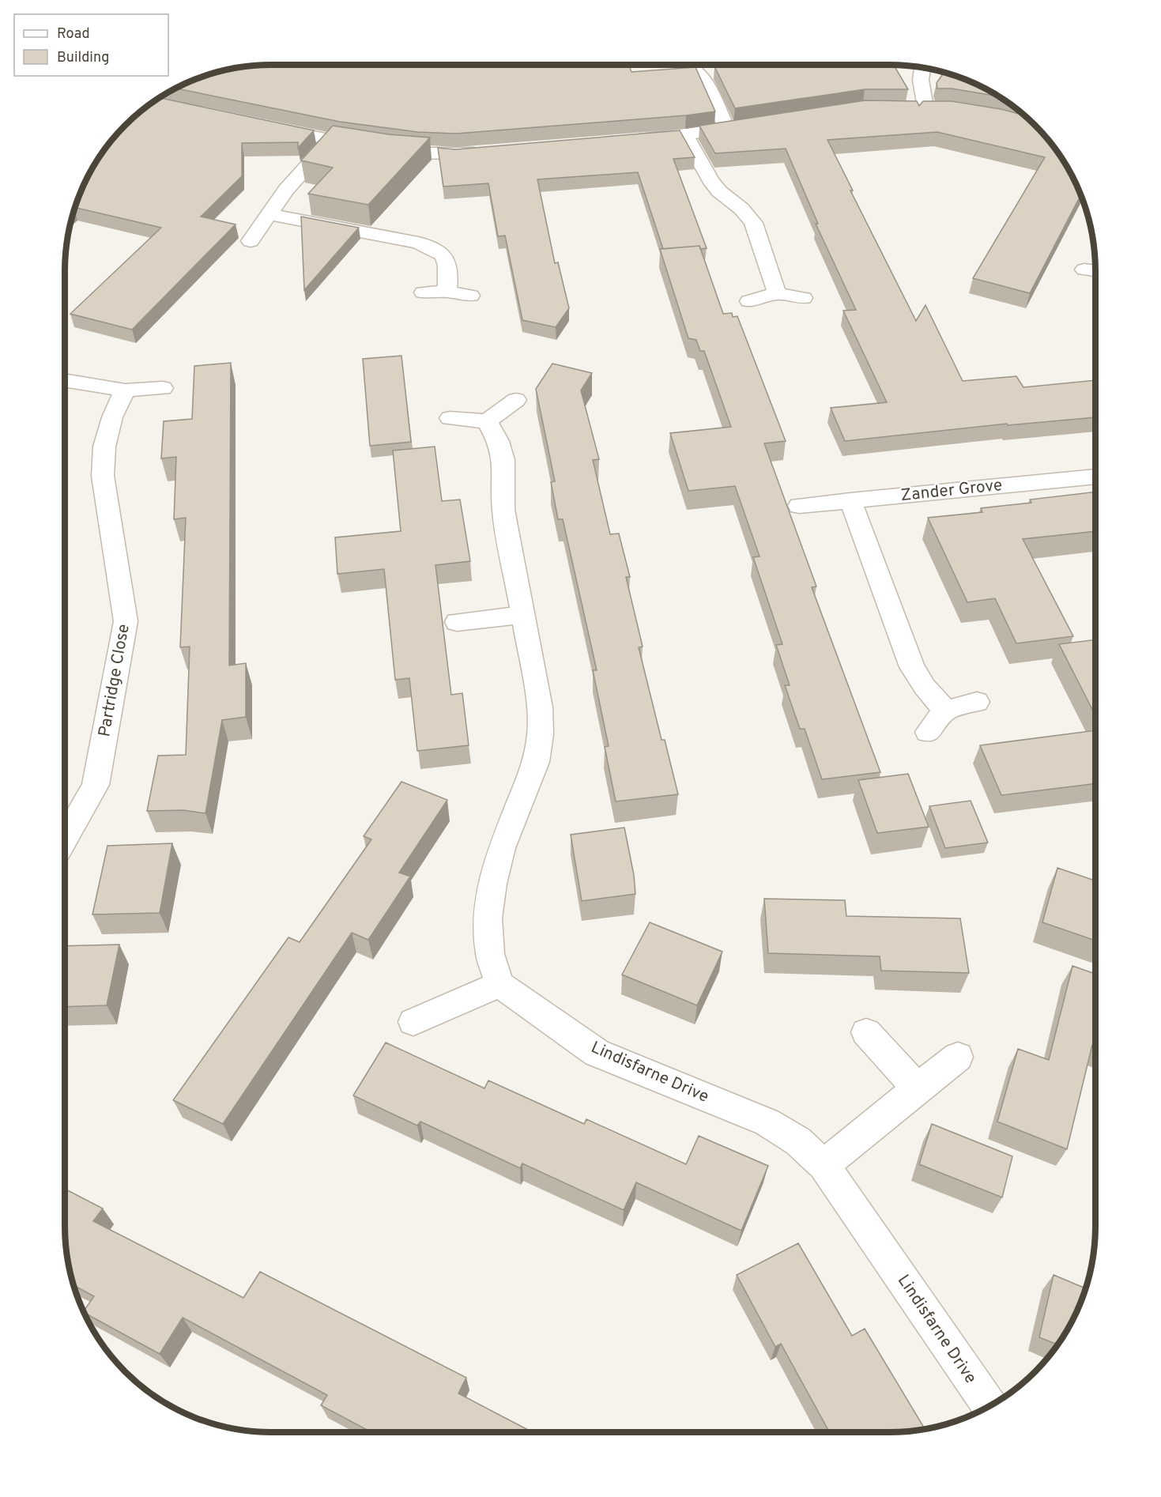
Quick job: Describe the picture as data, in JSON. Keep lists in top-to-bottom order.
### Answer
{
  "streets": {
    "street": ["Zander Grove", "Partridge Close", "Lindisfarne Drive"]
  },
  "legend": ["Road", "Building"]
}
